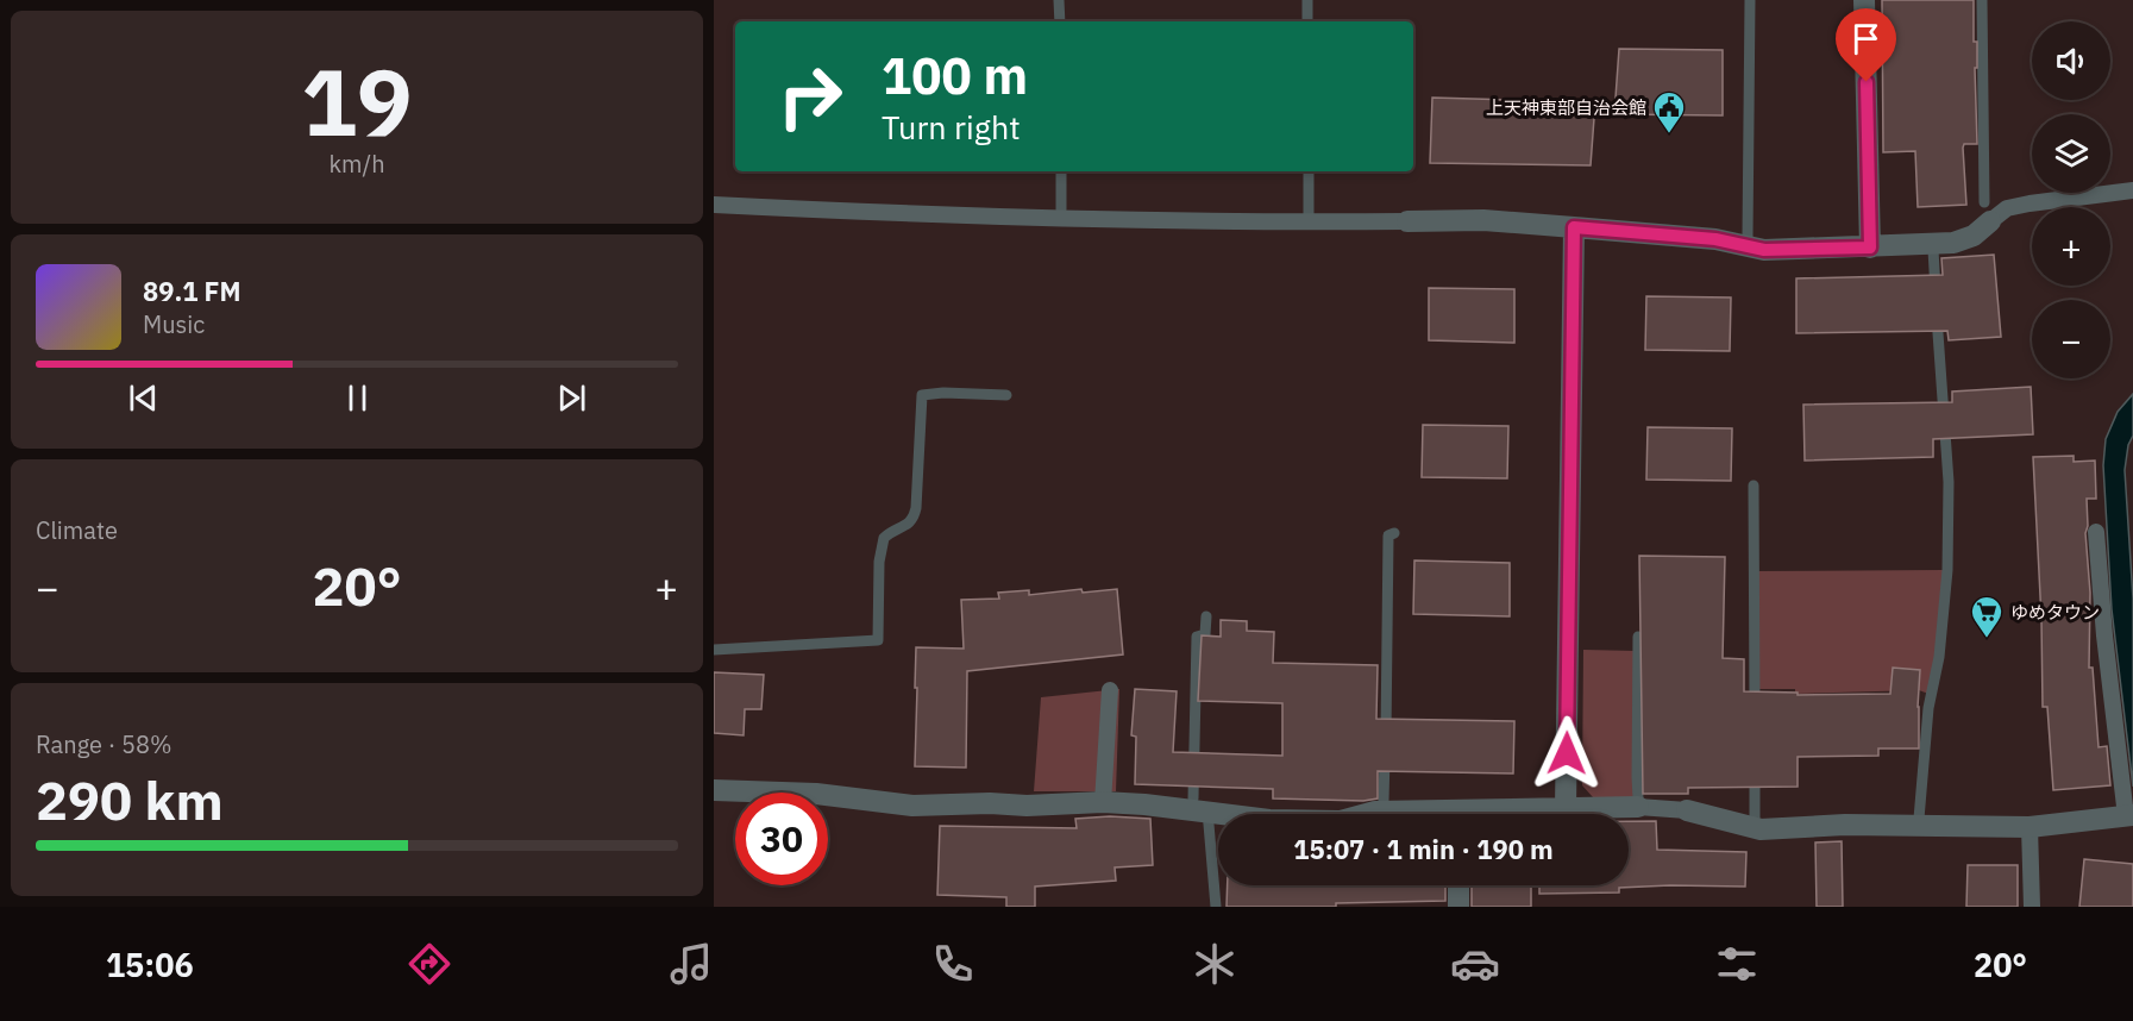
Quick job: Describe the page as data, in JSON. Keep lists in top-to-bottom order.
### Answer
{
  "places": {
    "public building": ["上天神東部自治会館"],
    "supermarket": ["ゆめタウン"]
  },
  "page": {
    "tile": [
      ["19", "km/h"],
      "Climate",
      ["Range · 58%", "290 km"]
    ],
    "map_buttons": ["+", "−"],
    "turn": ["100 m", "Turn right"],
    "song": ["89.1 FM", "Music"],
    "heat": ["−", "20°", "+"],
    "limit": "30",
    "trip": "15:07 · 1 min · 190 m",
    "tabs": ["15:06", "20°"]
  }
}
